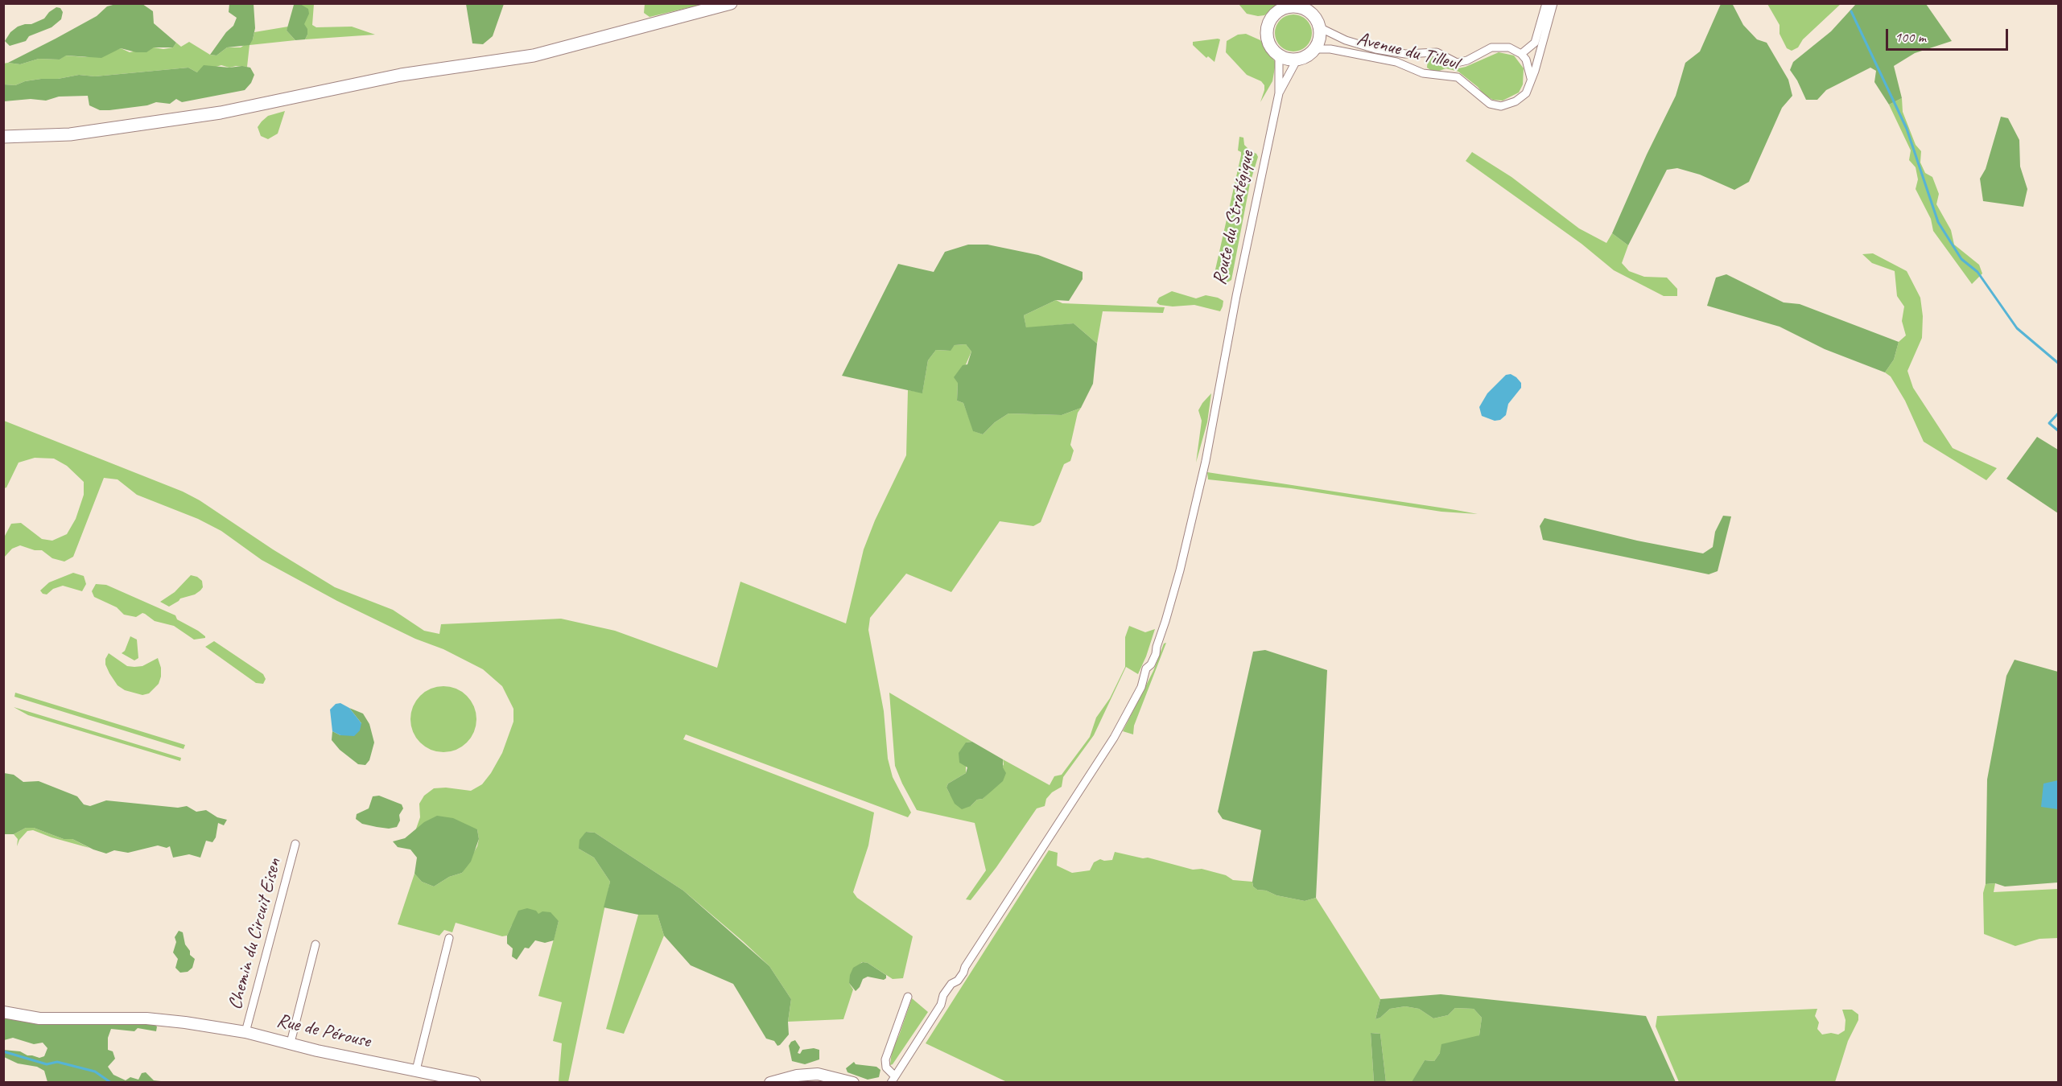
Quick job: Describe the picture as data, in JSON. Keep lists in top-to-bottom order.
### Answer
{
  "streets": {
    "street": [
      "Avenue du Tilleul",
      "Route du Stratégique",
      "Chemin du Circuit Eisen",
      "Rue de Pérouse"
    ]
  },
  "crossings": [
    ["Avenue du Tilleul", "Route du Stratégique"],
    ["Chemin du Circuit Eisen", "Rue de Pérouse"]
  ],
  "scale_bar": "100 m"
}
